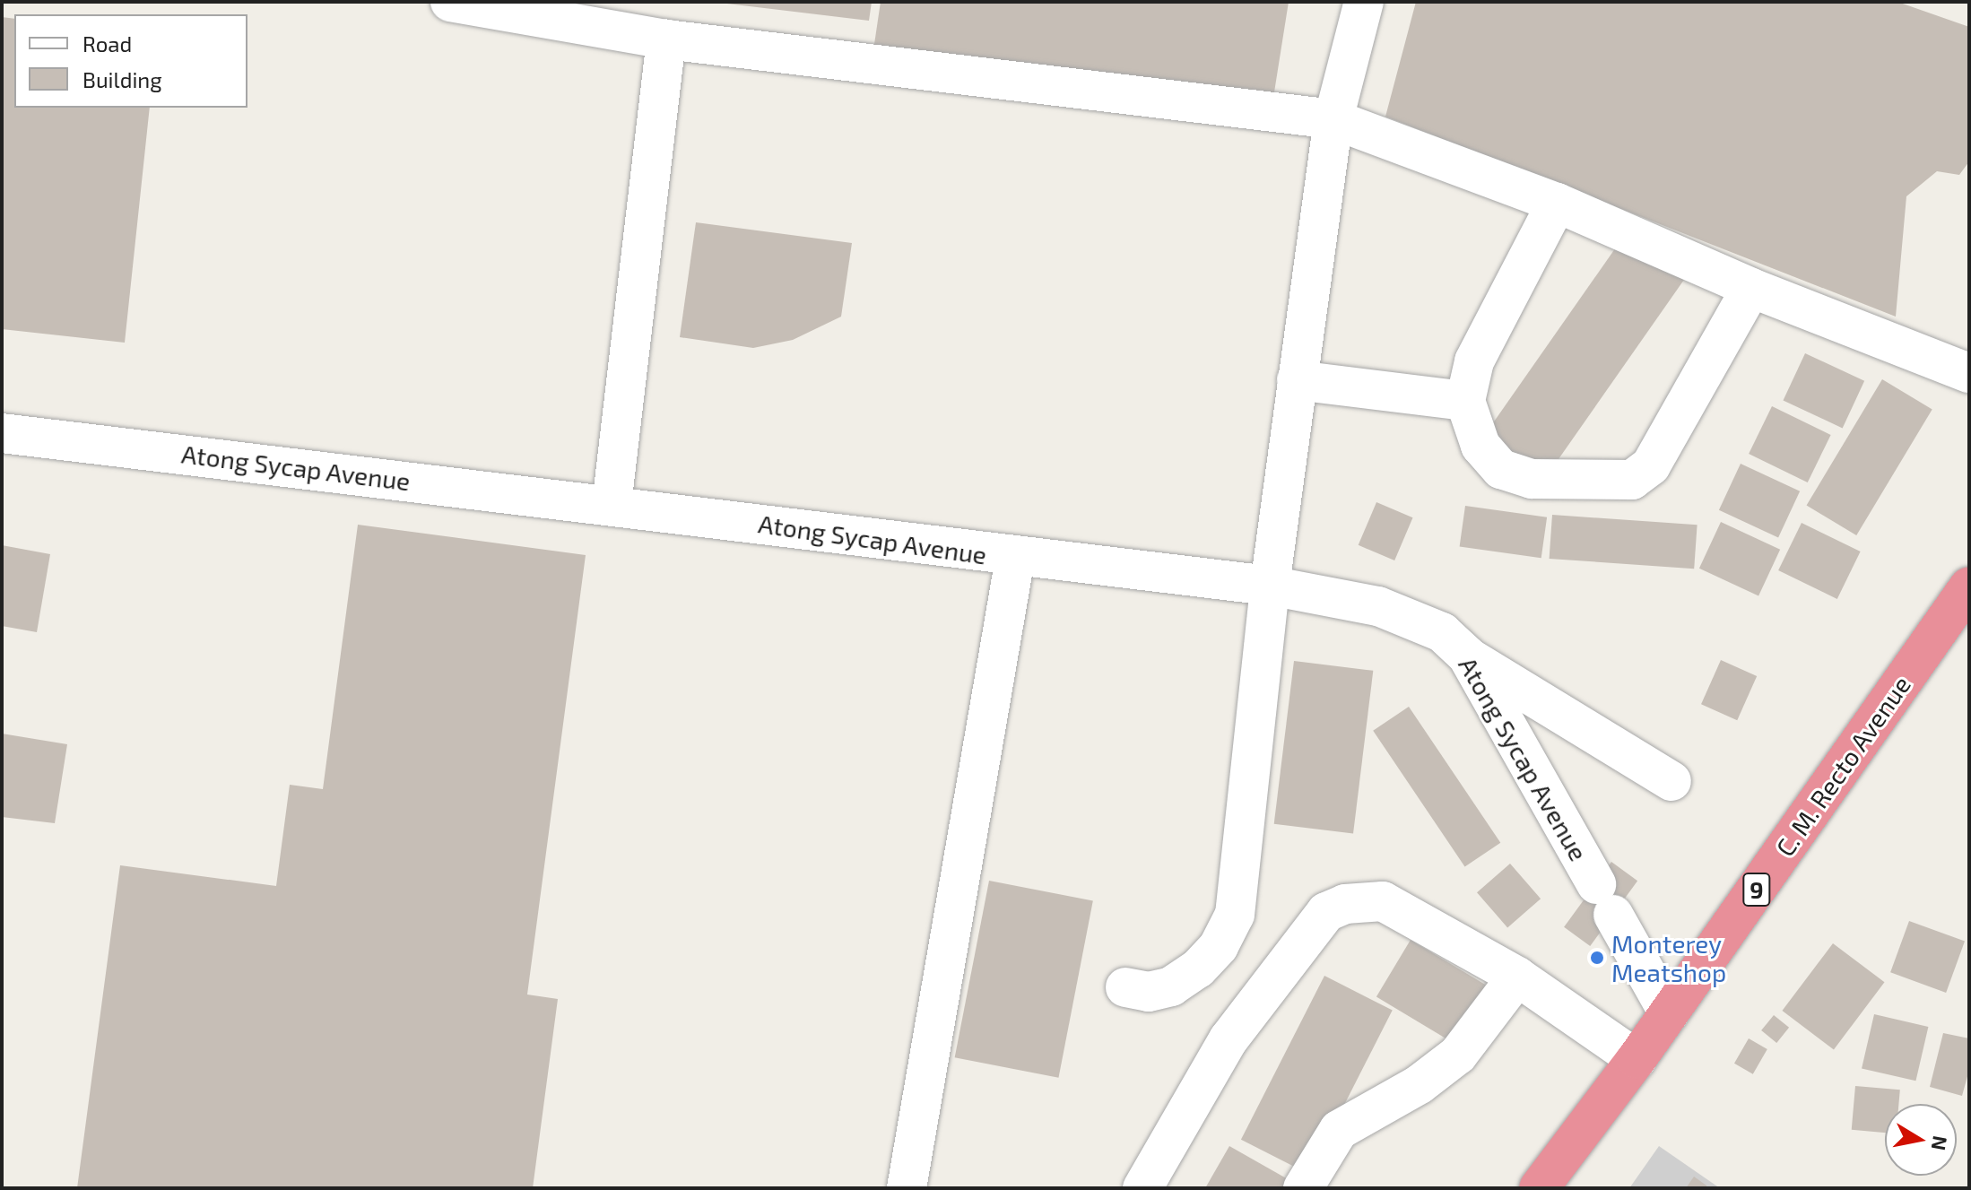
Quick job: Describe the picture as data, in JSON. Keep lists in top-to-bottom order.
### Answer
{
  "streets": {
    "highway": ["C. M. Recto Avenue", "9"],
    "street": ["Atong Sycap Avenue"]
  },
  "crossings": [
    ["Atong Sycap Avenue", "C. M. Recto Avenue"]
  ],
  "places": ["Monterey Meatshop"],
  "legend": ["Road", "Building"],
  "north": "right"
}
